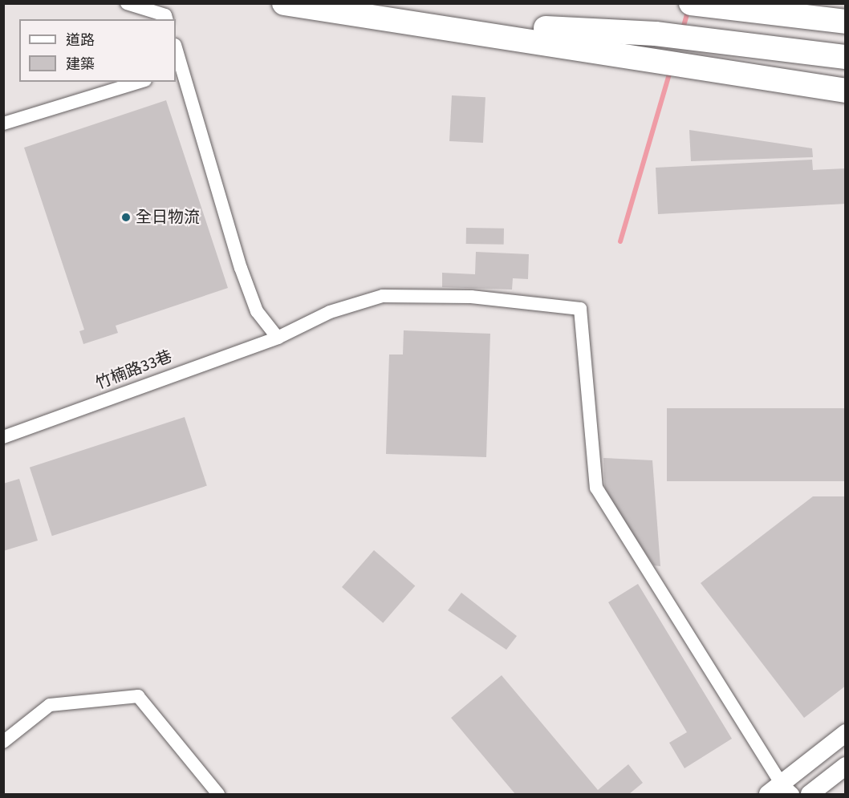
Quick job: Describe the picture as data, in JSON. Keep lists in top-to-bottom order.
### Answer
{
  "streets": {
    "street": ["竹楠路33巷"]
  },
  "places": ["全日物流"],
  "legend": ["道路", "建築"]
}
